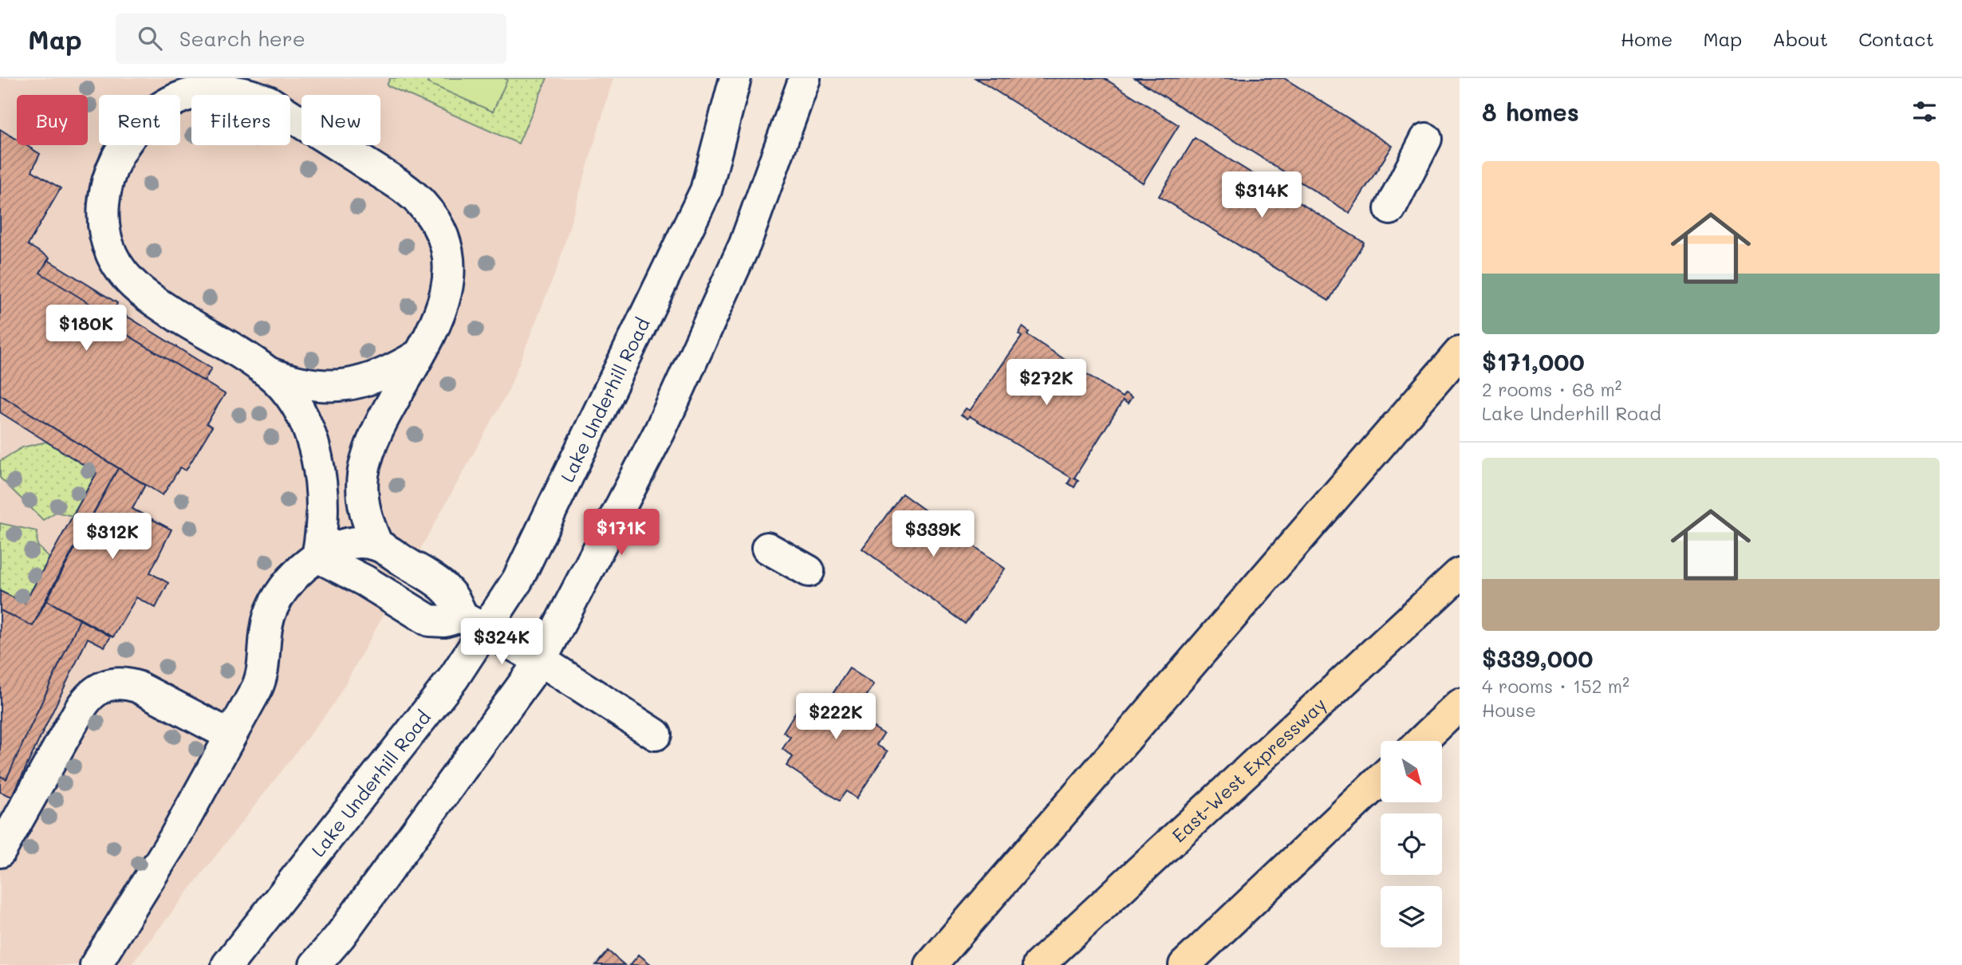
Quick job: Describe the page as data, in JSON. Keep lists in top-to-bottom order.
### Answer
{
  "streets": {
    "highway": ["East-West Expressway"],
    "street": ["Lake Underhill Road"]
  },
  "north": "bottom right",
  "page": {
    "header": "Map",
    "search": "Search here",
    "nav": [
      "Home",
      "Map",
      "About",
      "Contact"
    ],
    "heading": "8 homes",
    "chip": [
      "Buy",
      "Rent",
      "Filters",
      "New"
    ],
    "list": [
      {
        "name": "$171,000",
        "note": "2 rooms · 68 m² · Lake Underhill Road"
      },
      {
        "name": "$339,000",
        "note": "4 rooms · 152 m² · House"
      }
    ],
    "price": [
      "$314K",
      "$180K",
      "$272K",
      "$171K",
      "$339K",
      "$312K",
      "$324K",
      "$222K"
    ]
  }
}
